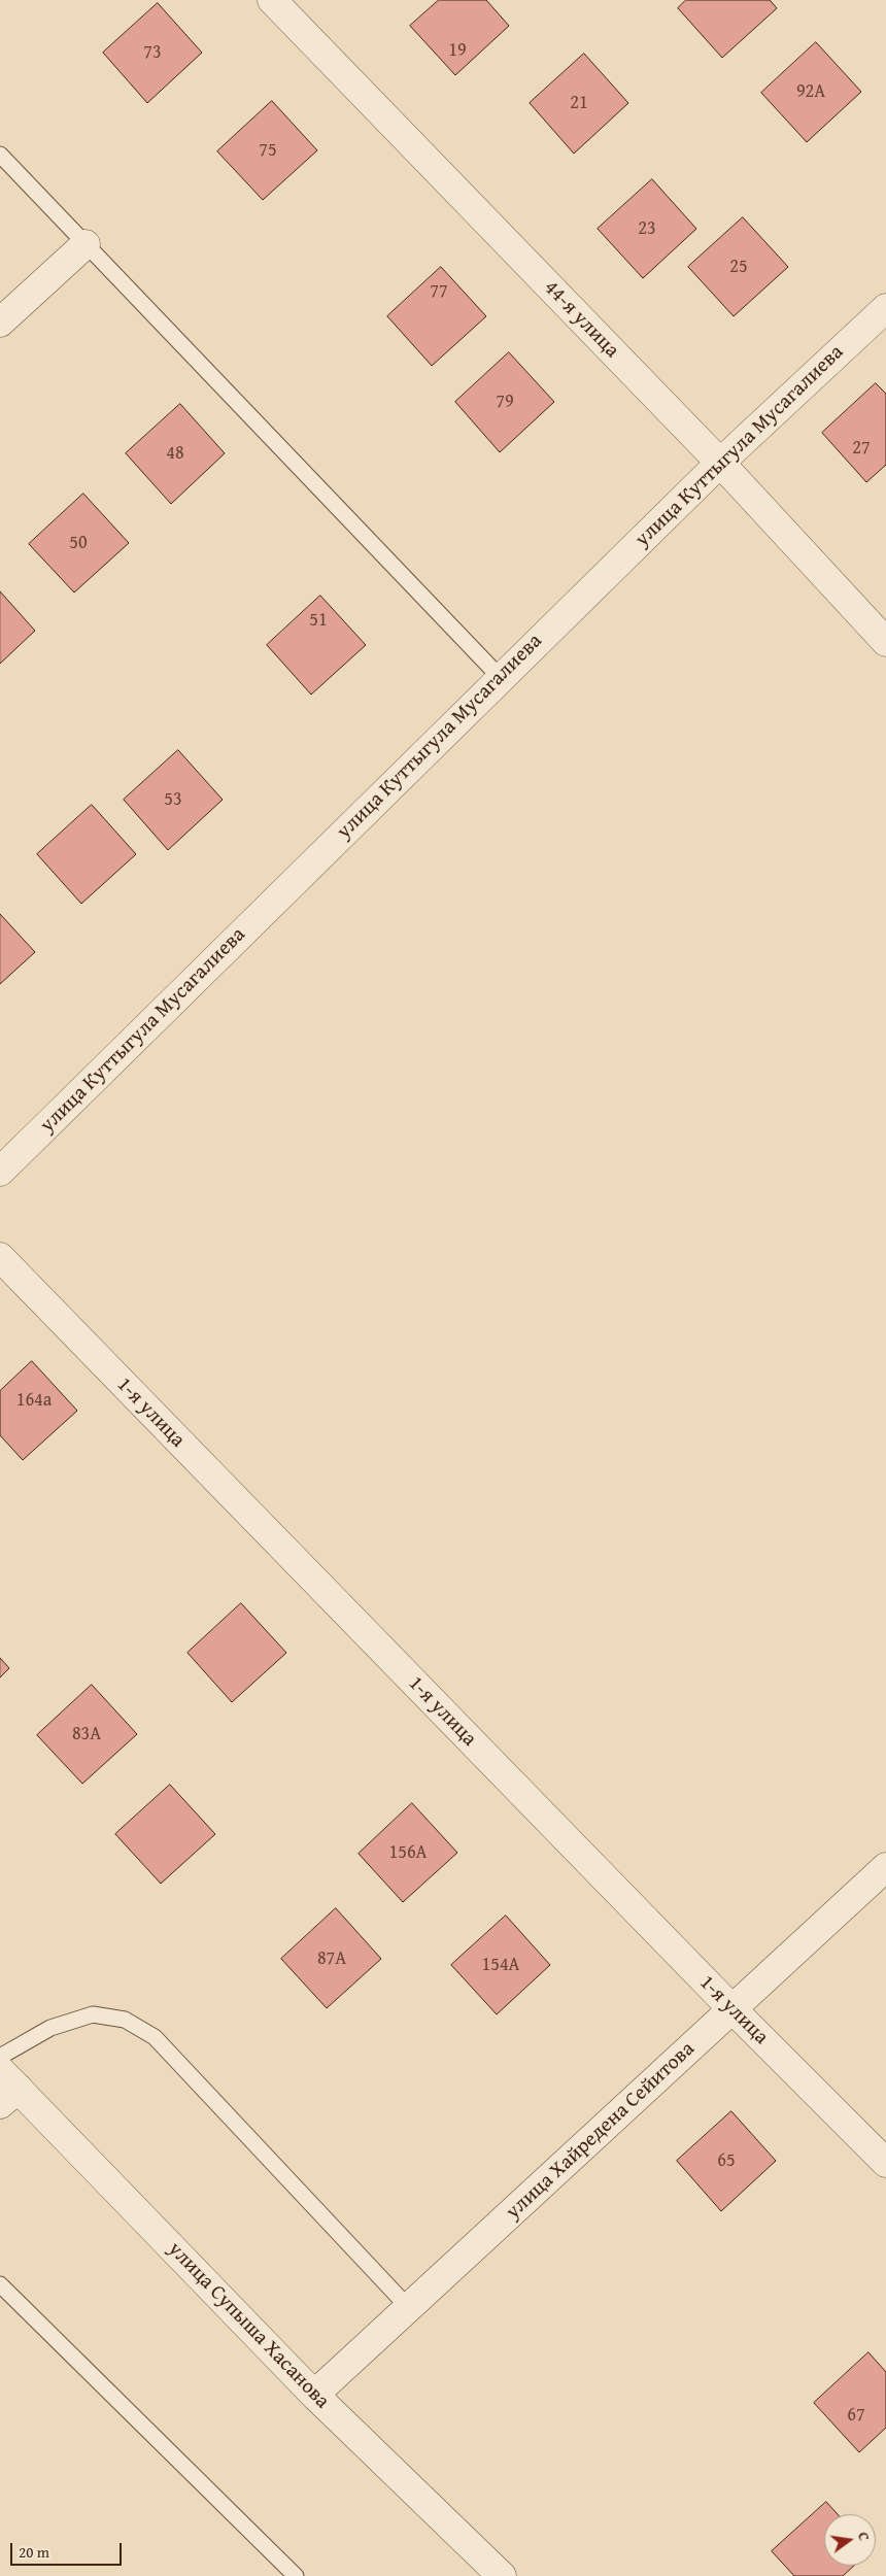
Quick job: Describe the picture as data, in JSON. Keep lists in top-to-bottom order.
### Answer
{
  "streets": {
    "street": [
      "44-я улица",
      "улица Куттыгула Мусагалиева",
      "1-я улица",
      "улица Хайредена Сейитова",
      "улица Супыша Хасанова"
    ]
  },
  "crossings": [
    ["44-я улица", "улица Куттыгула Мусагалиева"],
    ["1-я улица", "улица Хайредена Сейитова"],
    ["улица Хайредена Сейитова", "улица Супыша Хасанова"]
  ],
  "house_numbers": [
    "19",
    "73",
    "92А",
    "21",
    "75",
    "23",
    "25",
    "77",
    "79",
    "27",
    "48",
    "50",
    "51",
    "53",
    "164а",
    "83А",
    "156А",
    "87А",
    "154А",
    "65",
    "67"
  ],
  "scale_bar": "20 m",
  "north": "right"
}
